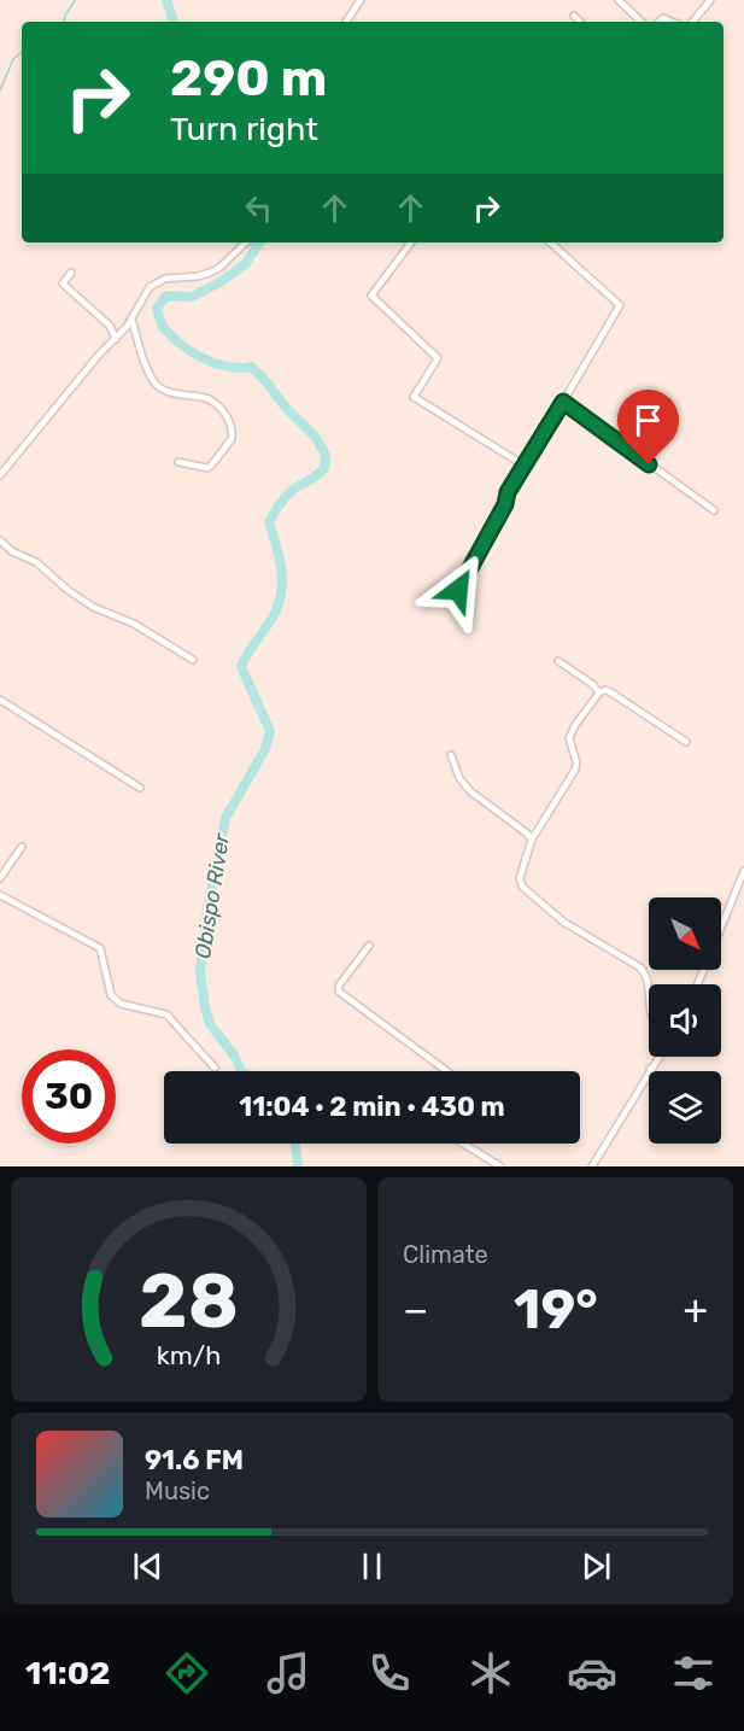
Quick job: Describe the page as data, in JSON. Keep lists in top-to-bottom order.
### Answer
{
  "water": ["Obispo River"],
  "north": "bottom right",
  "page": {
    "turn": ["290 m", "Turn right"],
    "limit": "30",
    "trip": "11:04 · 2 min · 430 m",
    "tile": "Climate",
    "heat": ["−", "19°", "+"],
    "song": ["91.6 FM", "Music"],
    "tabs": "11:02",
    "gauge": ["28", "km/h"]
  }
}
